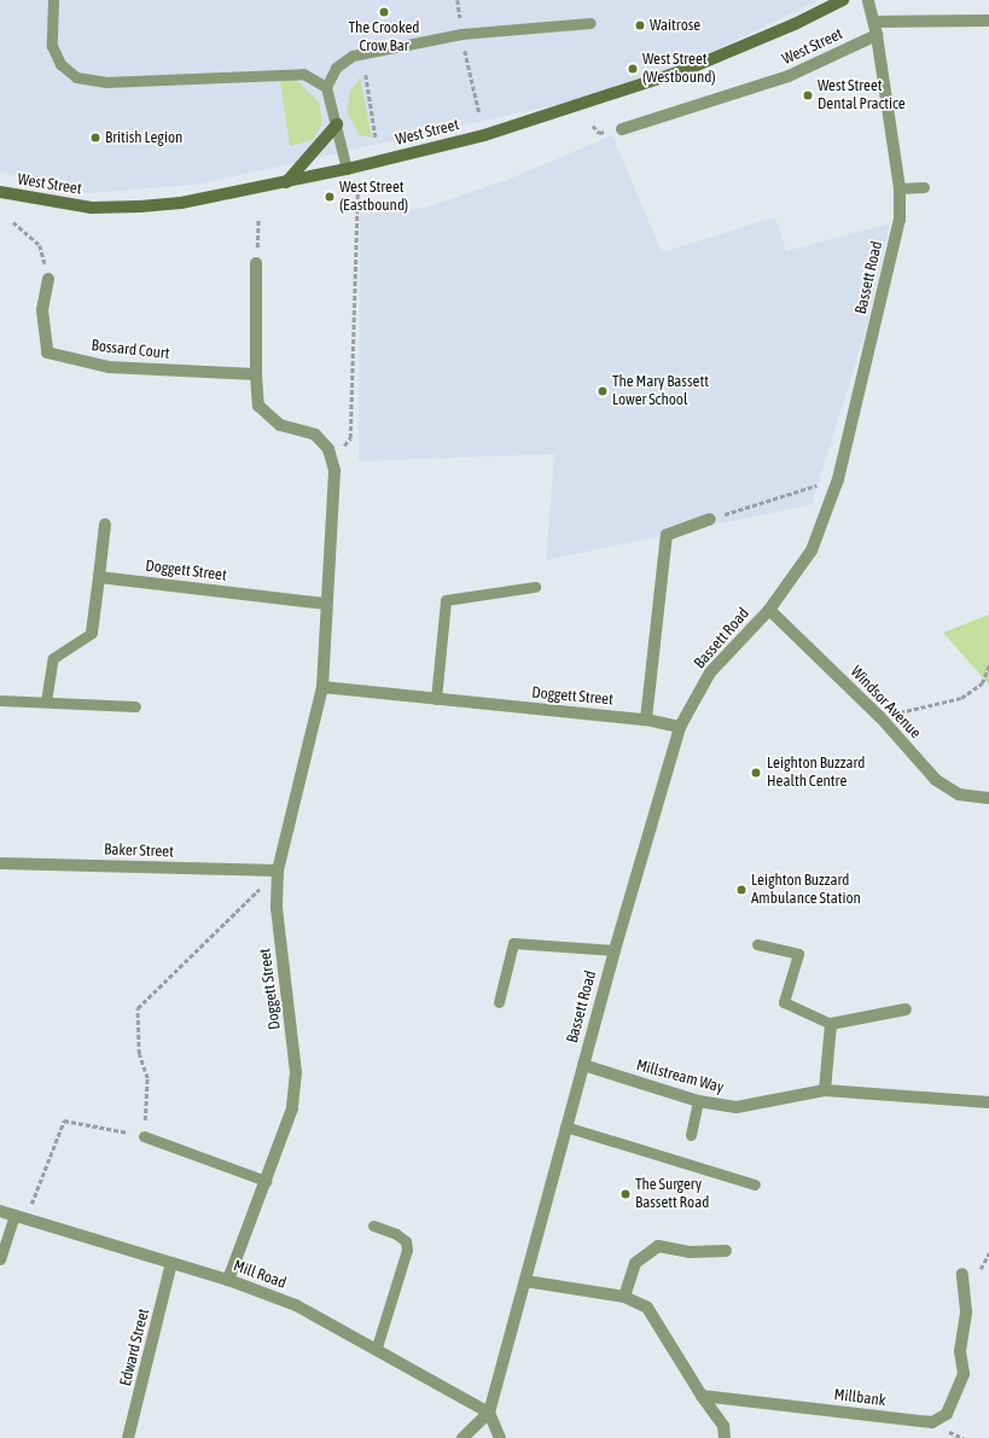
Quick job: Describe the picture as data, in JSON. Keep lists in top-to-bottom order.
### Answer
{
  "streets": {
    "street": [
      "West Street",
      "Bassett Road",
      "Bossard Court",
      "Doggett Street",
      "Windsor Avenue",
      "Baker Street",
      "Millstream Way",
      "Mill Road",
      "Edward Street",
      "Millbank"
    ]
  },
  "crossings": [
    ["West Street", "Bassett Road"],
    ["Bassett Road", "Doggett Street"],
    ["Bassett Road", "Windsor Avenue"],
    ["Bassett Road", "Millstream Way"],
    ["Bassett Road", "Mill Road"],
    ["Bossard Court", "Doggett Street"],
    ["Doggett Street", "Baker Street"],
    ["Doggett Street", "Mill Road"],
    ["Mill Road", "Edward Street"]
  ],
  "places": [
    "The Crooked Crow Bar",
    "Waitrose",
    "West Street (Westbound)",
    "West Street Dental Practice",
    "British Legion",
    "West Street (Eastbound)",
    "The Mary Bassett Lower School",
    "Leighton Buzzard Health Centre",
    "Leighton Buzzard Ambulance Station",
    "The Surgery Bassett Road"
  ]
}
